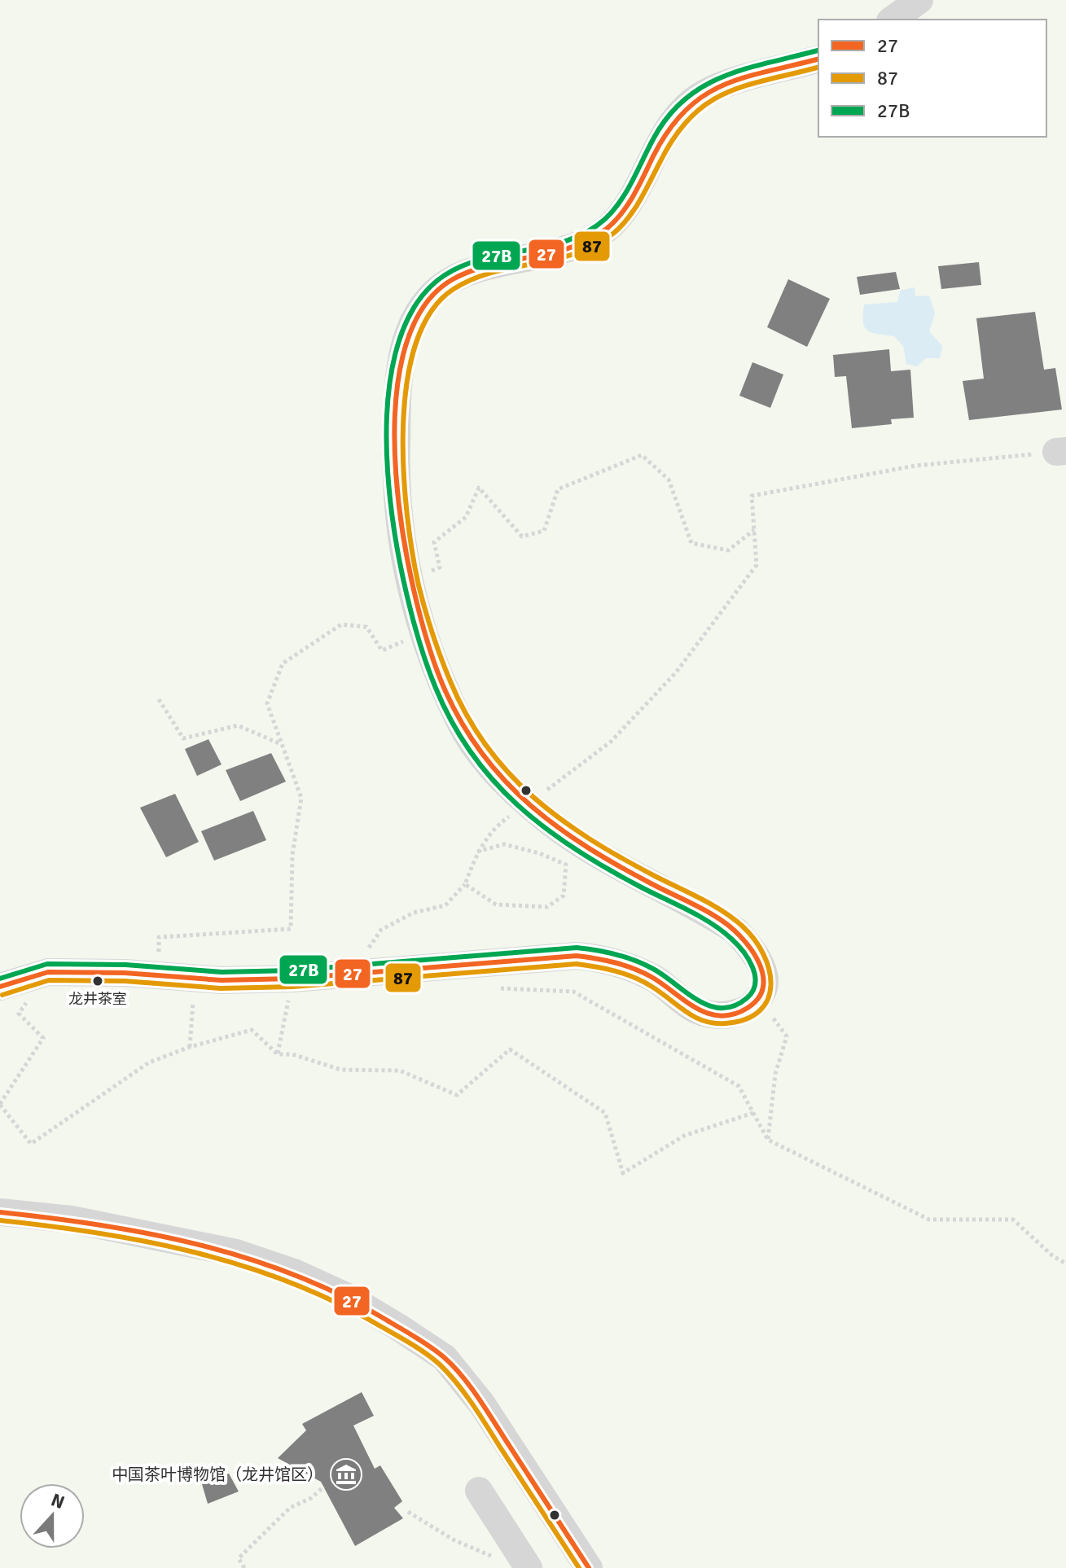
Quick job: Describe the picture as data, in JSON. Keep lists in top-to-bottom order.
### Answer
{
  "places": {
    "other": ["龙井茶室"],
    "museum": ["中国茶叶博物馆（龙井馆区）"]
  },
  "lines": ["transit line 27B", "transit line 27", "transit line 87"],
  "legend": ["27", "87", "27B"],
  "north": "top"
}
